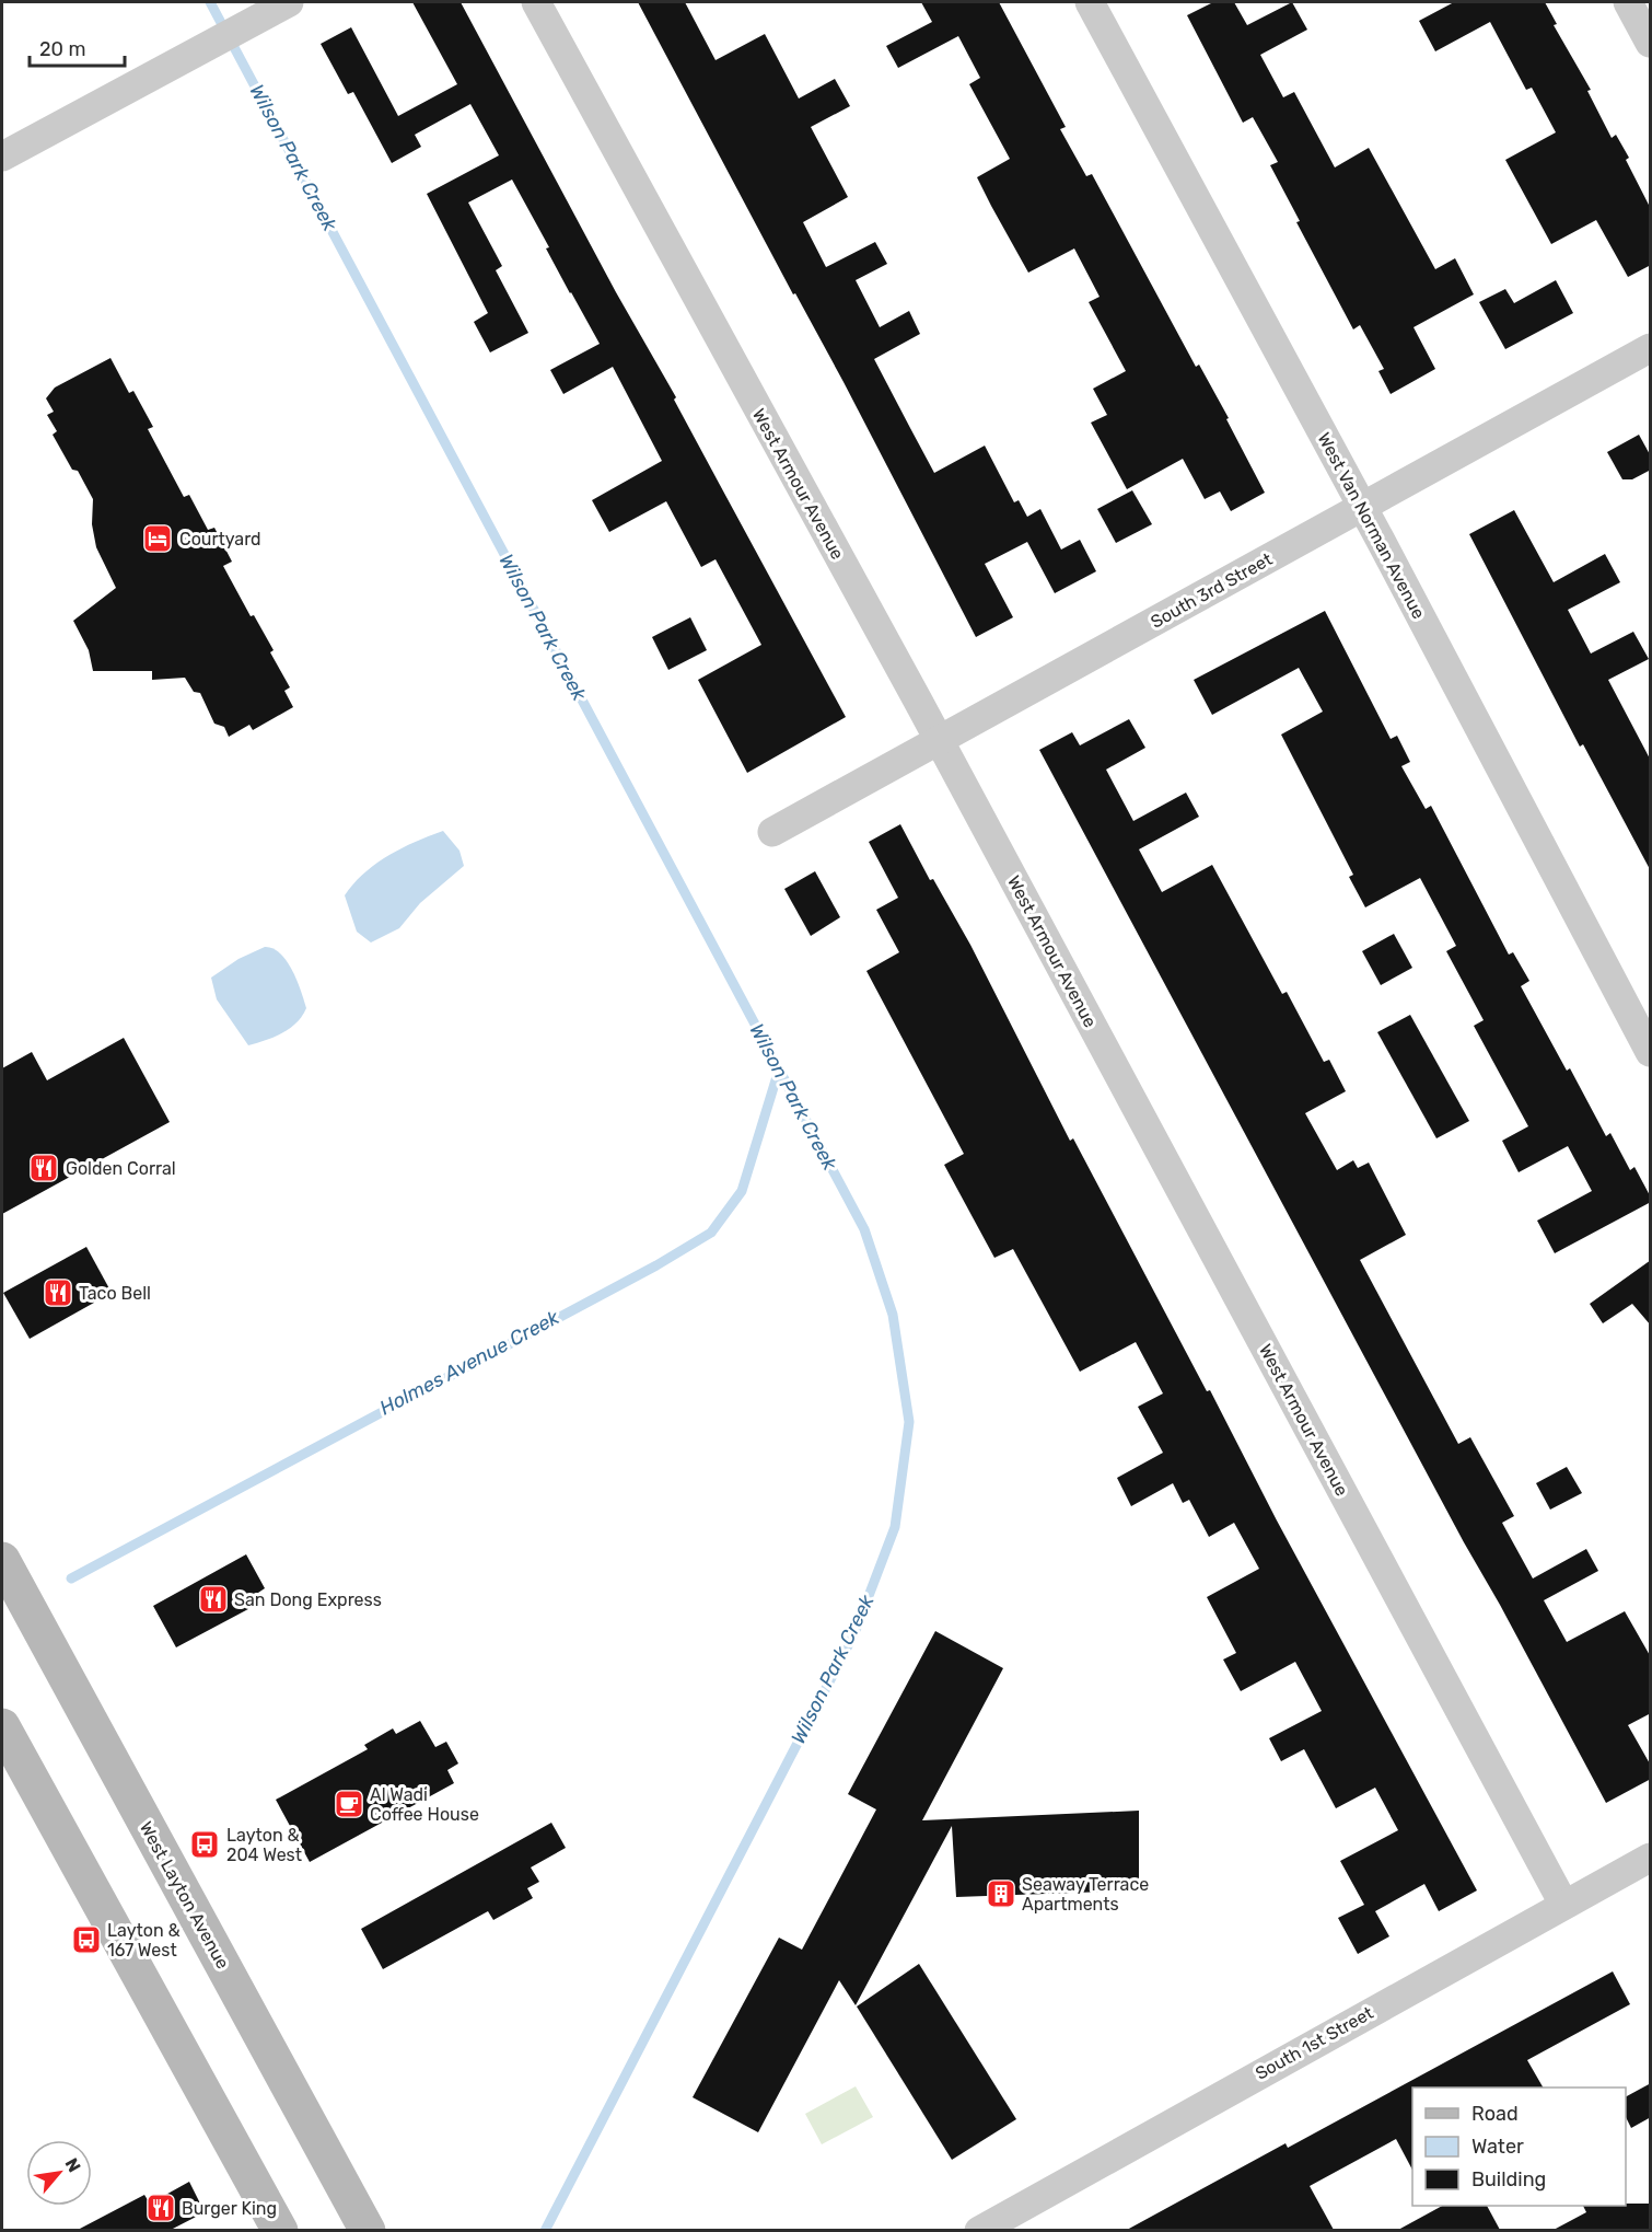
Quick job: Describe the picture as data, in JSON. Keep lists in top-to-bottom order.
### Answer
{
  "streets": {
    "main road": ["West Layton Avenue"],
    "street": [
      "West Armour Avenue",
      "West Van Norman Avenue",
      "South 3rd Street",
      "South 1st Street"
    ]
  },
  "crossings": [
    ["West Armour Avenue", "South 3rd Street"],
    ["West Armour Avenue", "South 1st Street"],
    ["West Van Norman Avenue", "South 3rd Street"]
  ],
  "water": ["Wilson Park Creek", "Holmes Avenue Creek"],
  "places": {
    "hotel": ["Courtyard"],
    "restaurant": [
      "Golden Corral",
      "Taco Bell",
      "San Dong Express",
      "Burger King"
    ],
    "cafe": ["Al Wadi Coffee House"],
    "bus stop": ["Layton & 204 West", "Layton & 167 West"],
    "building": ["Seaway Terrace Apartments"]
  },
  "legend": ["Road", "Water", "Building"],
  "scale_bar": "20 m",
  "north": "top right"
}
